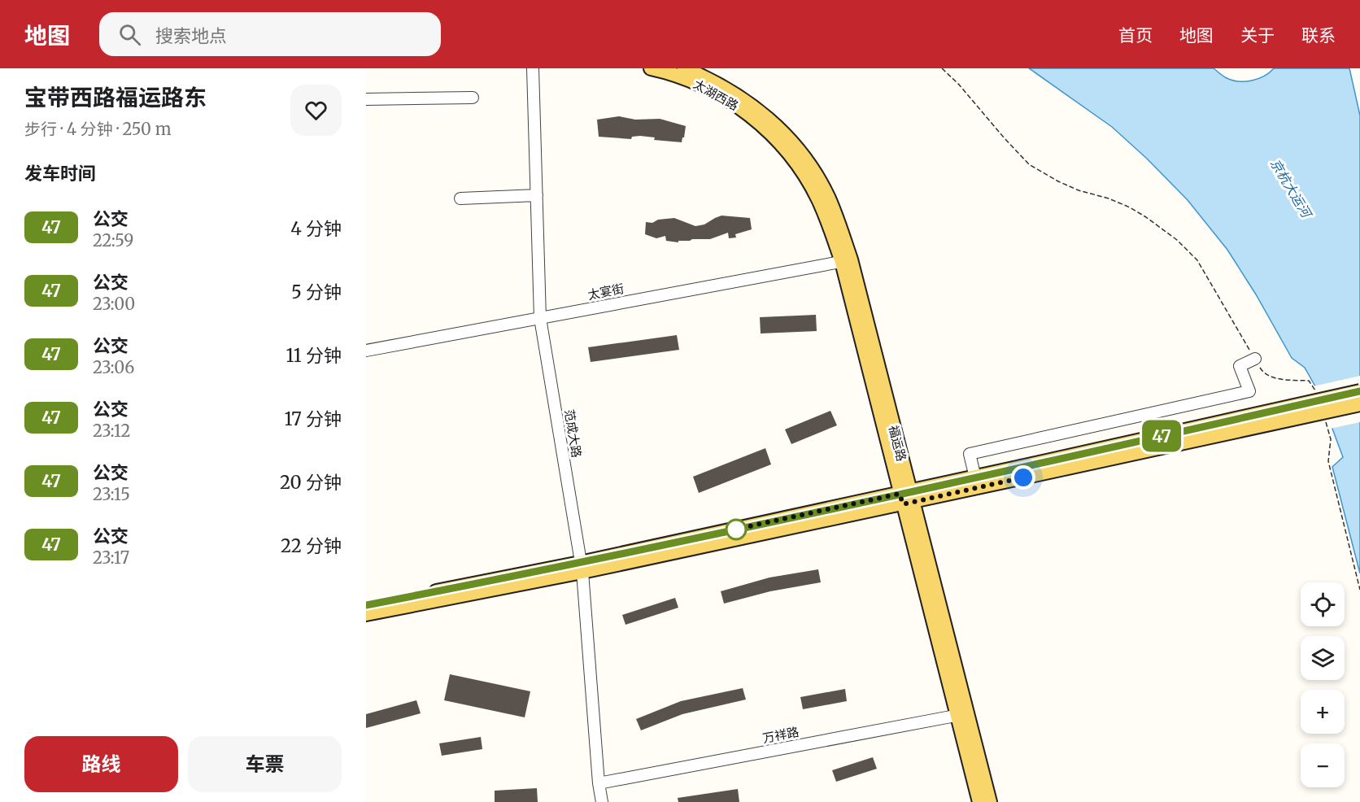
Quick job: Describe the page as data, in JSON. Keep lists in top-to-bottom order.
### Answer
{
  "streets": {
    "main road": ["太湖西路", "福运路"],
    "street": ["太宴街", "范成大路", "万祥路"]
  },
  "crossings": [
    ["太湖西路", "福运路"],
    ["太宴街", "范成大路"],
    ["太宴街", "福运路"],
    ["范成大路", "万祥路"],
    ["福运路", "万祥路"]
  ],
  "water": ["京杭大运河"],
  "lines": ["bus line 47"],
  "page": {
    "header": "地图",
    "search": "搜索地点",
    "nav": [
      "首页",
      "地图",
      "关于",
      "联系"
    ],
    "heading": [
      ["宝带西路福运路东", "步行 · 4 分钟 · 250 m"],
      "发车时间"
    ],
    "on_map": "47",
    "list": [
      {
        "mark": "47",
        "name": "公交",
        "note": "22:59",
        "value": "4 分钟"
      },
      {
        "mark": "47",
        "name": "公交",
        "note": "23:00",
        "value": "5 分钟"
      },
      {
        "mark": "47",
        "name": "公交",
        "note": "23:06",
        "value": "11 分钟"
      },
      {
        "mark": "47",
        "name": "公交",
        "note": "23:12",
        "value": "17 分钟"
      },
      {
        "mark": "47",
        "name": "公交",
        "note": "23:15",
        "value": "20 分钟"
      },
      {
        "mark": "47",
        "name": "公交",
        "note": "23:17",
        "value": "22 分钟"
      }
    ],
    "map_buttons": ["+", "−"],
    "buttons": ["路线", "车票"]
  }
}
